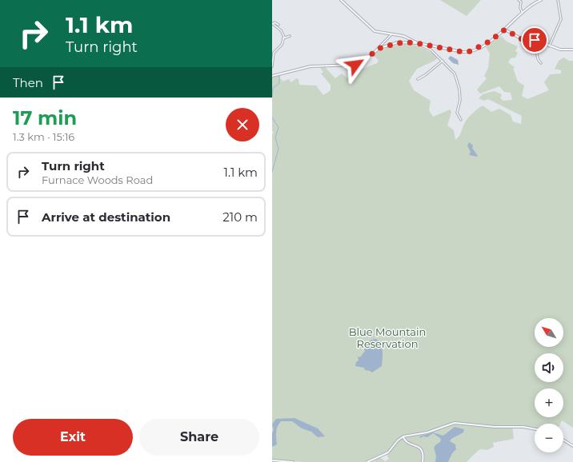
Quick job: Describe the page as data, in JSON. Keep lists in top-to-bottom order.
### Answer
{
  "parks": ["Blue Mountain Reservation"],
  "north": "top left",
  "page": {
    "turn": ["1.1 km", "Turn right"],
    "then": "Then",
    "heading": ["17 min", "1.3 km · 15:16"],
    "list": [
      {
        "name": "Turn right",
        "note": "Furnace Woods Road",
        "value": "1.1 km"
      },
      {
        "name": "Arrive at destination",
        "value": "210 m"
      }
    ],
    "map_buttons": ["+", "−"],
    "buttons": ["Exit", "Share"]
  }
}
